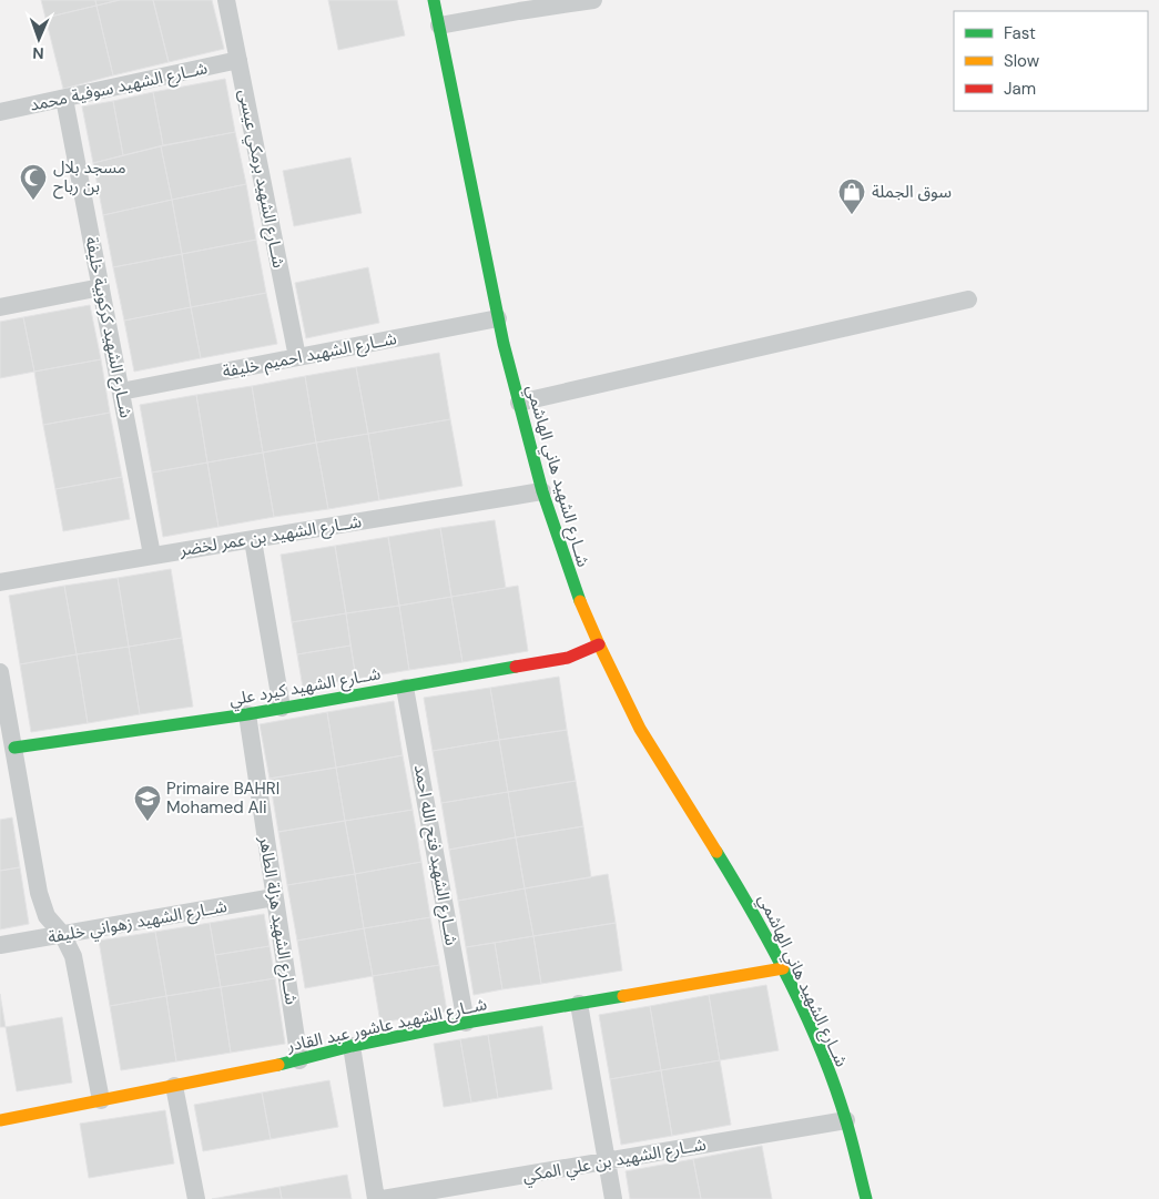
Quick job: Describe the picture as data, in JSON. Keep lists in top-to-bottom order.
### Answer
{
  "streets": {
    "street": [
      "شــارع الشهيد سوفية محمد",
      "شــارع الشهيد برمكي عيسى",
      "شــارع الشهيد كركوبية خليفة",
      "شــارع الشهيد احميم خليفة",
      "شــارع الشهيد هاني الهاشمي",
      "شــارع الشهيد بن عمر لخضر",
      "شــارع الشهيد كيرد علي",
      "شــارع الشهيد فتح الله احمد",
      "شــارع الشهيد هزلة الطاهر",
      "شــارع الشهيد زهواني خليفة",
      "شــارع الشهيد عاشور عبد القادر",
      "شــارع الشهيد بن علي المكي"
    ]
  },
  "crossings": [
    ["شــارع الشهيد سوفية محمد", "شــارع الشهيد برمكي عيسى"],
    ["شــارع الشهيد سوفية محمد", "شــارع الشهيد كركوبية خليفة"],
    ["شــارع الشهيد برمكي عيسى", "شــارع الشهيد احميم خليفة"],
    ["شــارع الشهيد كركوبية خليفة", "شــارع الشهيد احميم خليفة"],
    ["شــارع الشهيد كركوبية خليفة", "شــارع الشهيد بن عمر لخضر"],
    ["شــارع الشهيد احميم خليفة", "شــارع الشهيد هاني الهاشمي"],
    ["شــارع الشهيد هاني الهاشمي", "شــارع الشهيد بن عمر لخضر"],
    ["شــارع الشهيد هاني الهاشمي", "شــارع الشهيد كيرد علي"],
    ["شــارع الشهيد هاني الهاشمي", "شــارع الشهيد عاشور عبد القادر"],
    ["شــارع الشهيد هاني الهاشمي", "شــارع الشهيد بن علي المكي"],
    ["شــارع الشهيد كيرد علي", "شــارع الشهيد فتح الله احمد"],
    ["شــارع الشهيد كيرد علي", "شــارع الشهيد هزلة الطاهر"],
    ["شــارع الشهيد فتح الله احمد", "شــارع الشهيد عاشور عبد القادر"],
    ["شــارع الشهيد هزلة الطاهر", "شــارع الشهيد زهواني خليفة"],
    ["شــارع الشهيد هزلة الطاهر", "شــارع الشهيد عاشور عبد القادر"]
  ],
  "places": {
    "mosque": ["مسجد بلال بن رباح"],
    "shop": ["سوق الجملة"],
    "school or university": ["Primaire BAHRI Mohamed Ali"]
  },
  "legend": ["Fast", "Slow", "Jam"],
  "north": "bottom"
}
